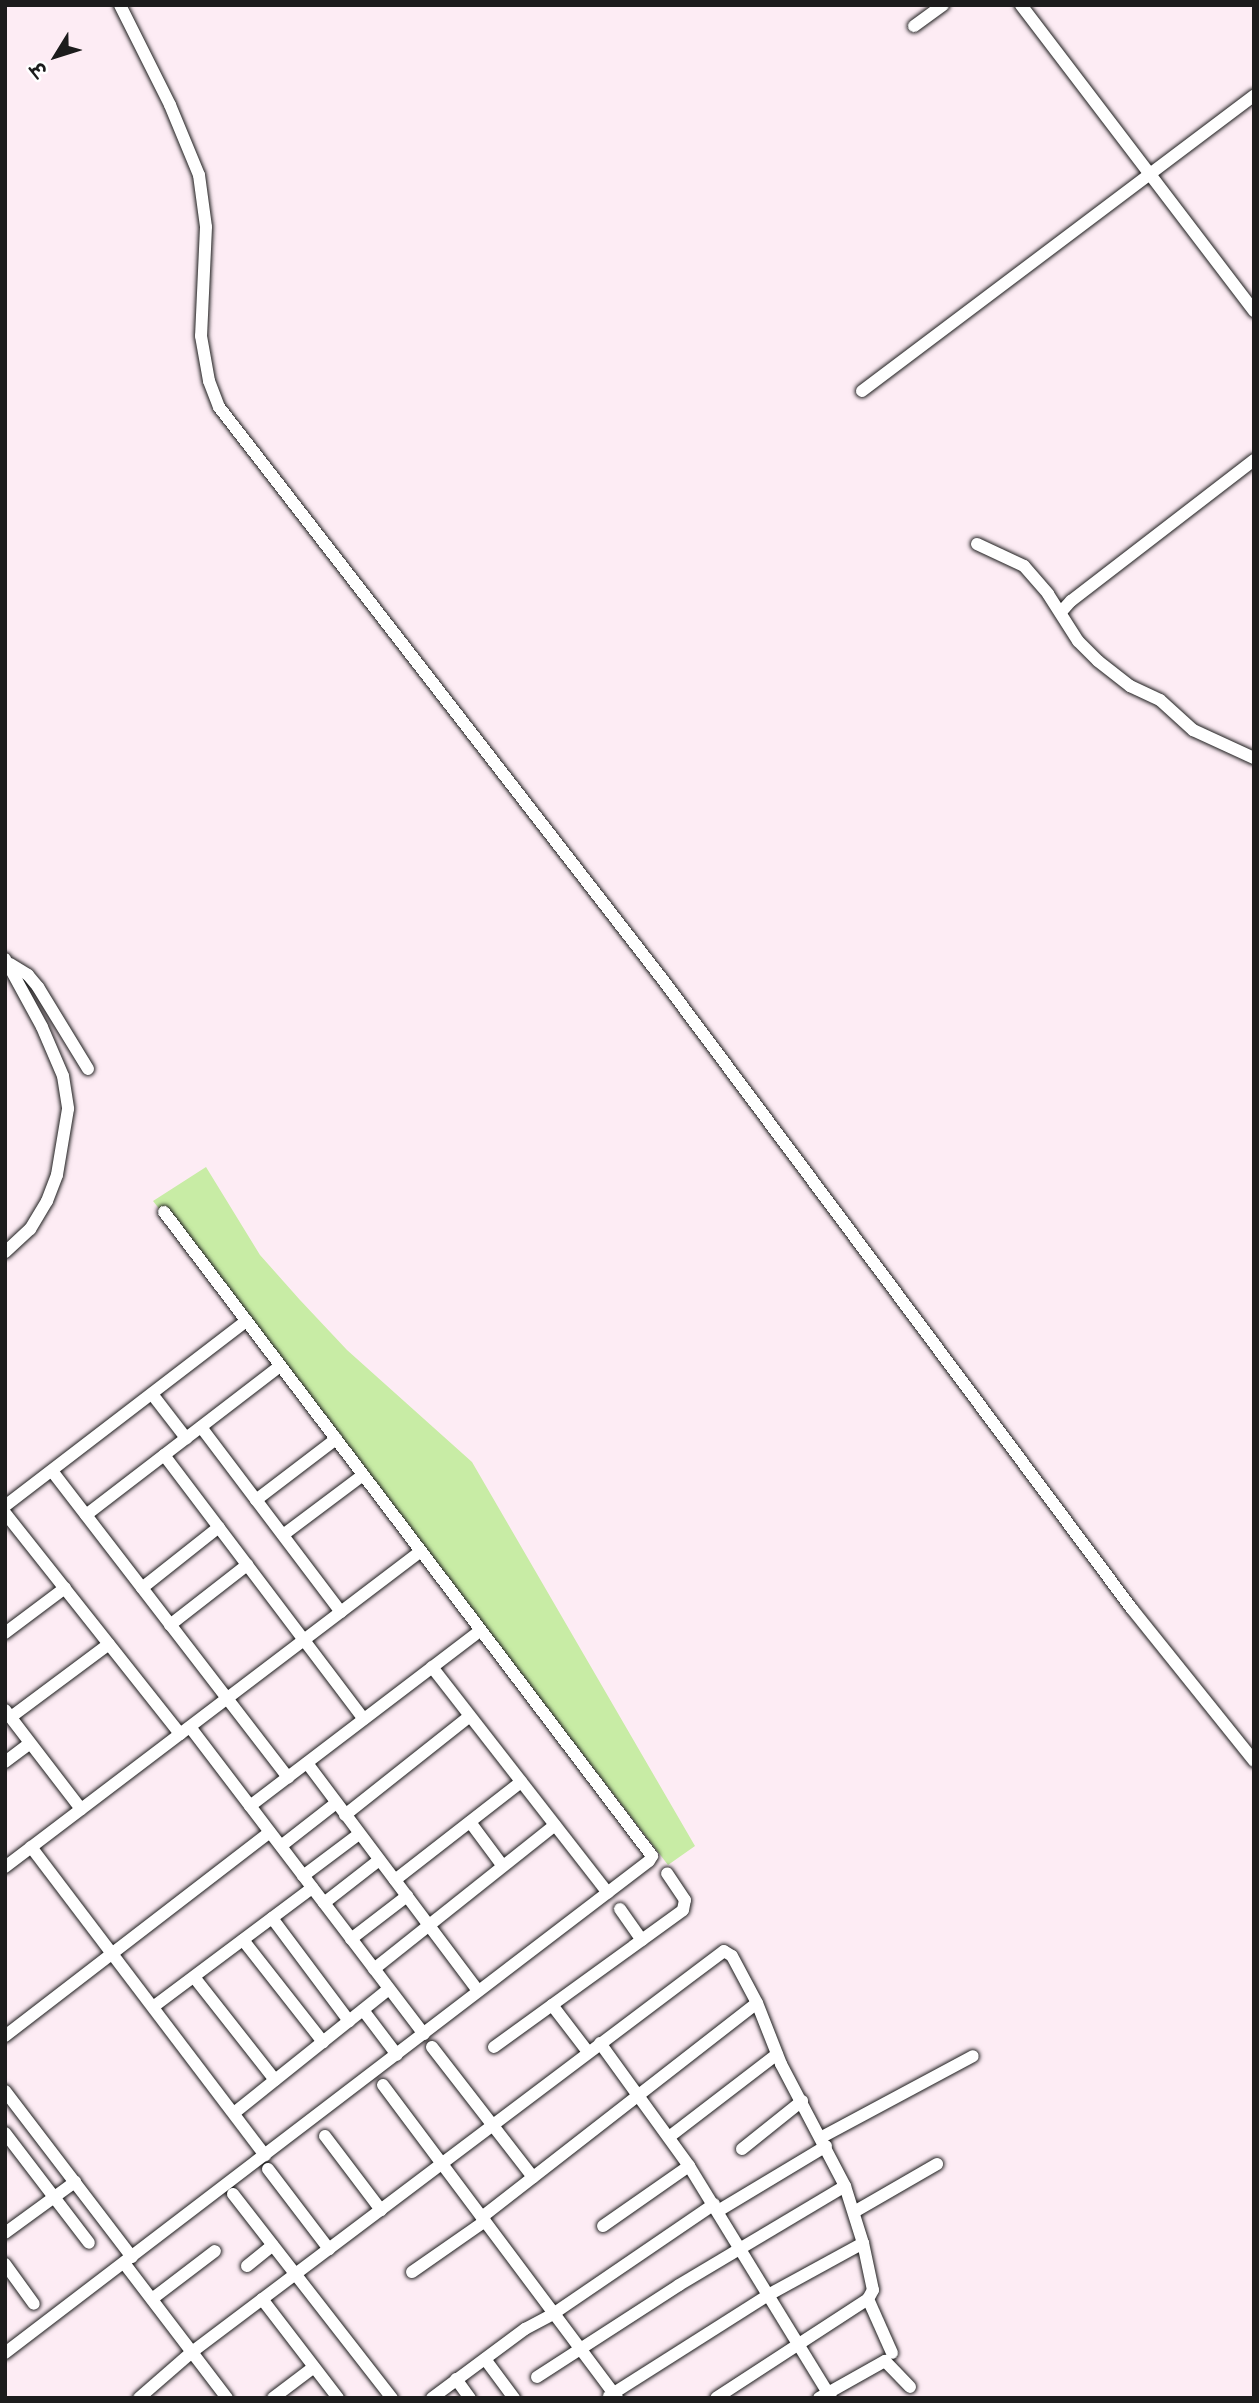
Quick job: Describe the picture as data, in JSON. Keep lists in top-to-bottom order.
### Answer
{
  "north": "bottom left"
}
